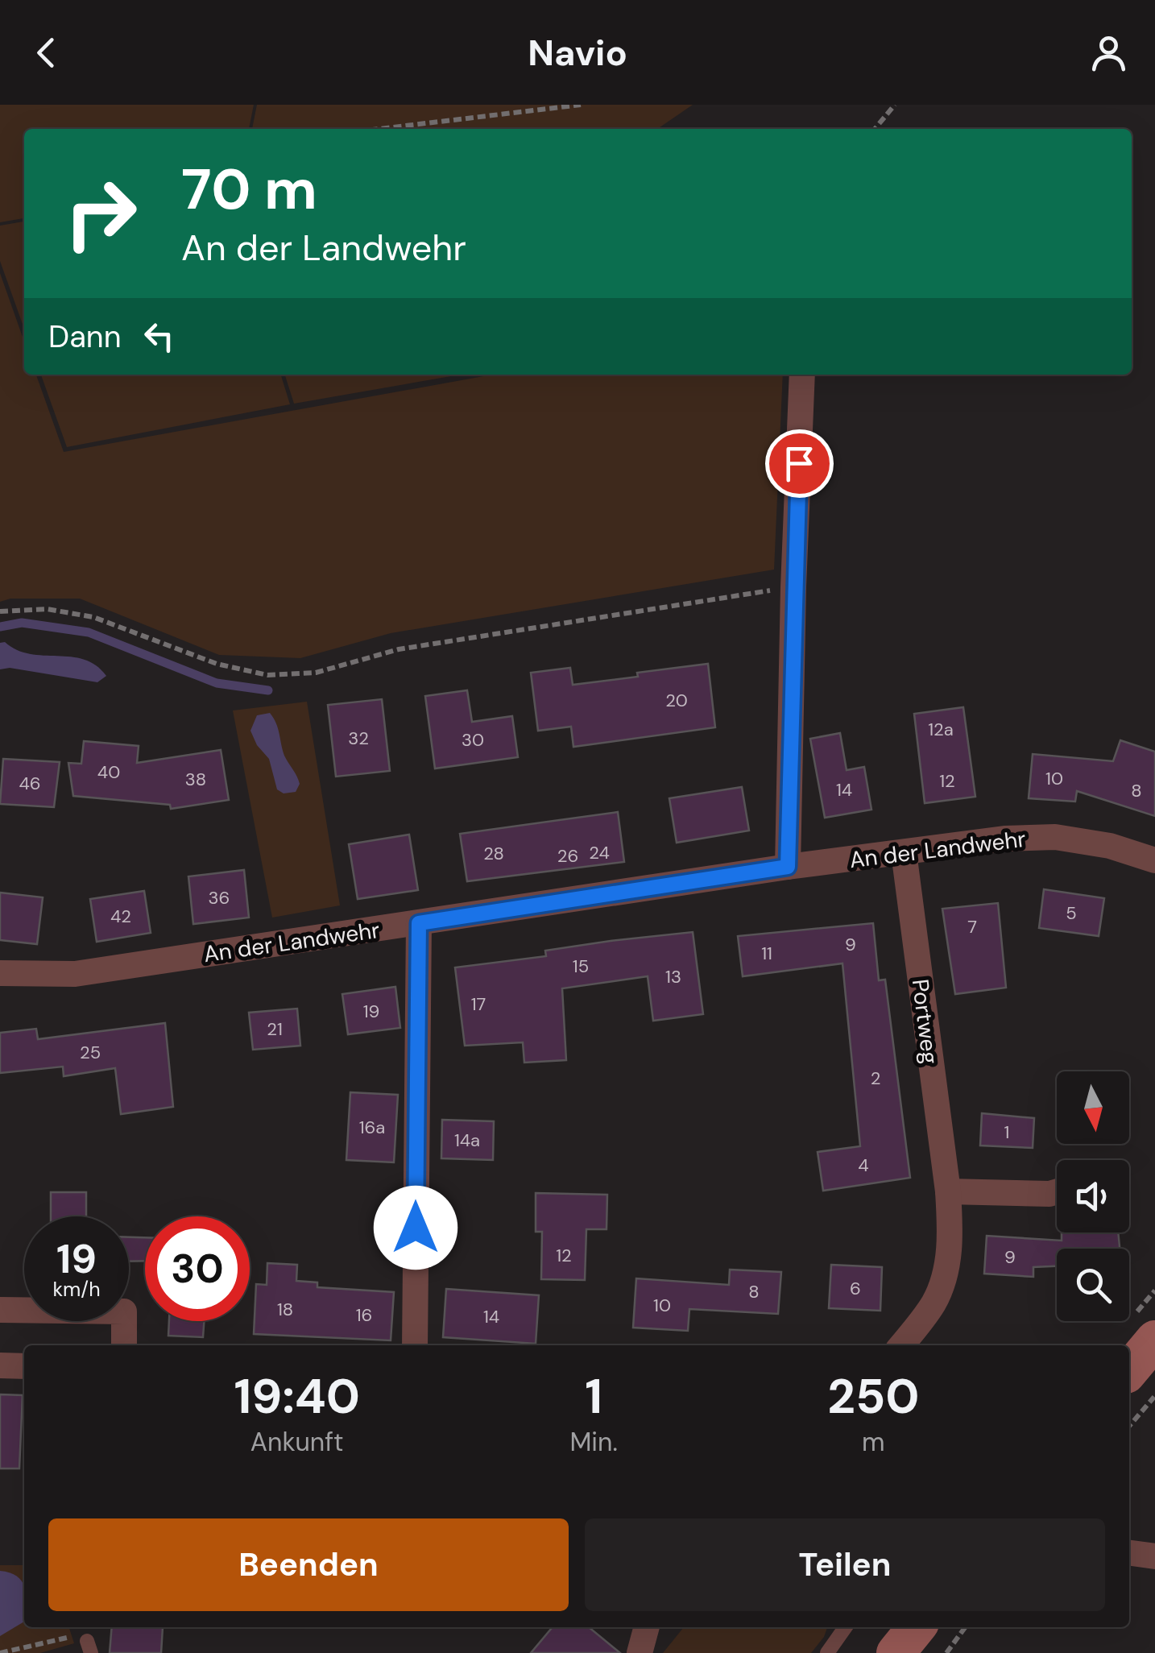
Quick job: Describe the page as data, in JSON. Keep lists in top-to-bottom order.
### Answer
{
  "streets": {
    "street": ["An der Landwehr", "Portweg"]
  },
  "crossings": [
    ["An der Landwehr", "Portweg"]
  ],
  "house_numbers": [
    "20",
    "12a",
    "32",
    "30",
    "40",
    "10",
    "38",
    "12",
    "46",
    "14",
    "8",
    "24",
    "28",
    "26",
    "36",
    "5",
    "42",
    "7",
    "9",
    "11",
    "15",
    "13",
    "17",
    "19",
    "21",
    "25",
    "2",
    "16a",
    "1",
    "14a",
    "4",
    "12",
    "9",
    "6",
    "8",
    "10",
    "18",
    "16",
    "14"
  ],
  "north": "bottom",
  "page": {
    "header": "Navio",
    "turn": ["70 m", "An der Landwehr"],
    "then": "Dann",
    "speed": "19 km/h",
    "limit": "30",
    "eta": [
      "19:40",
      "Ankunft",
      "1",
      "Min.",
      "250",
      "m"
    ],
    "buttons": ["Beenden", "Teilen"]
  }
}
